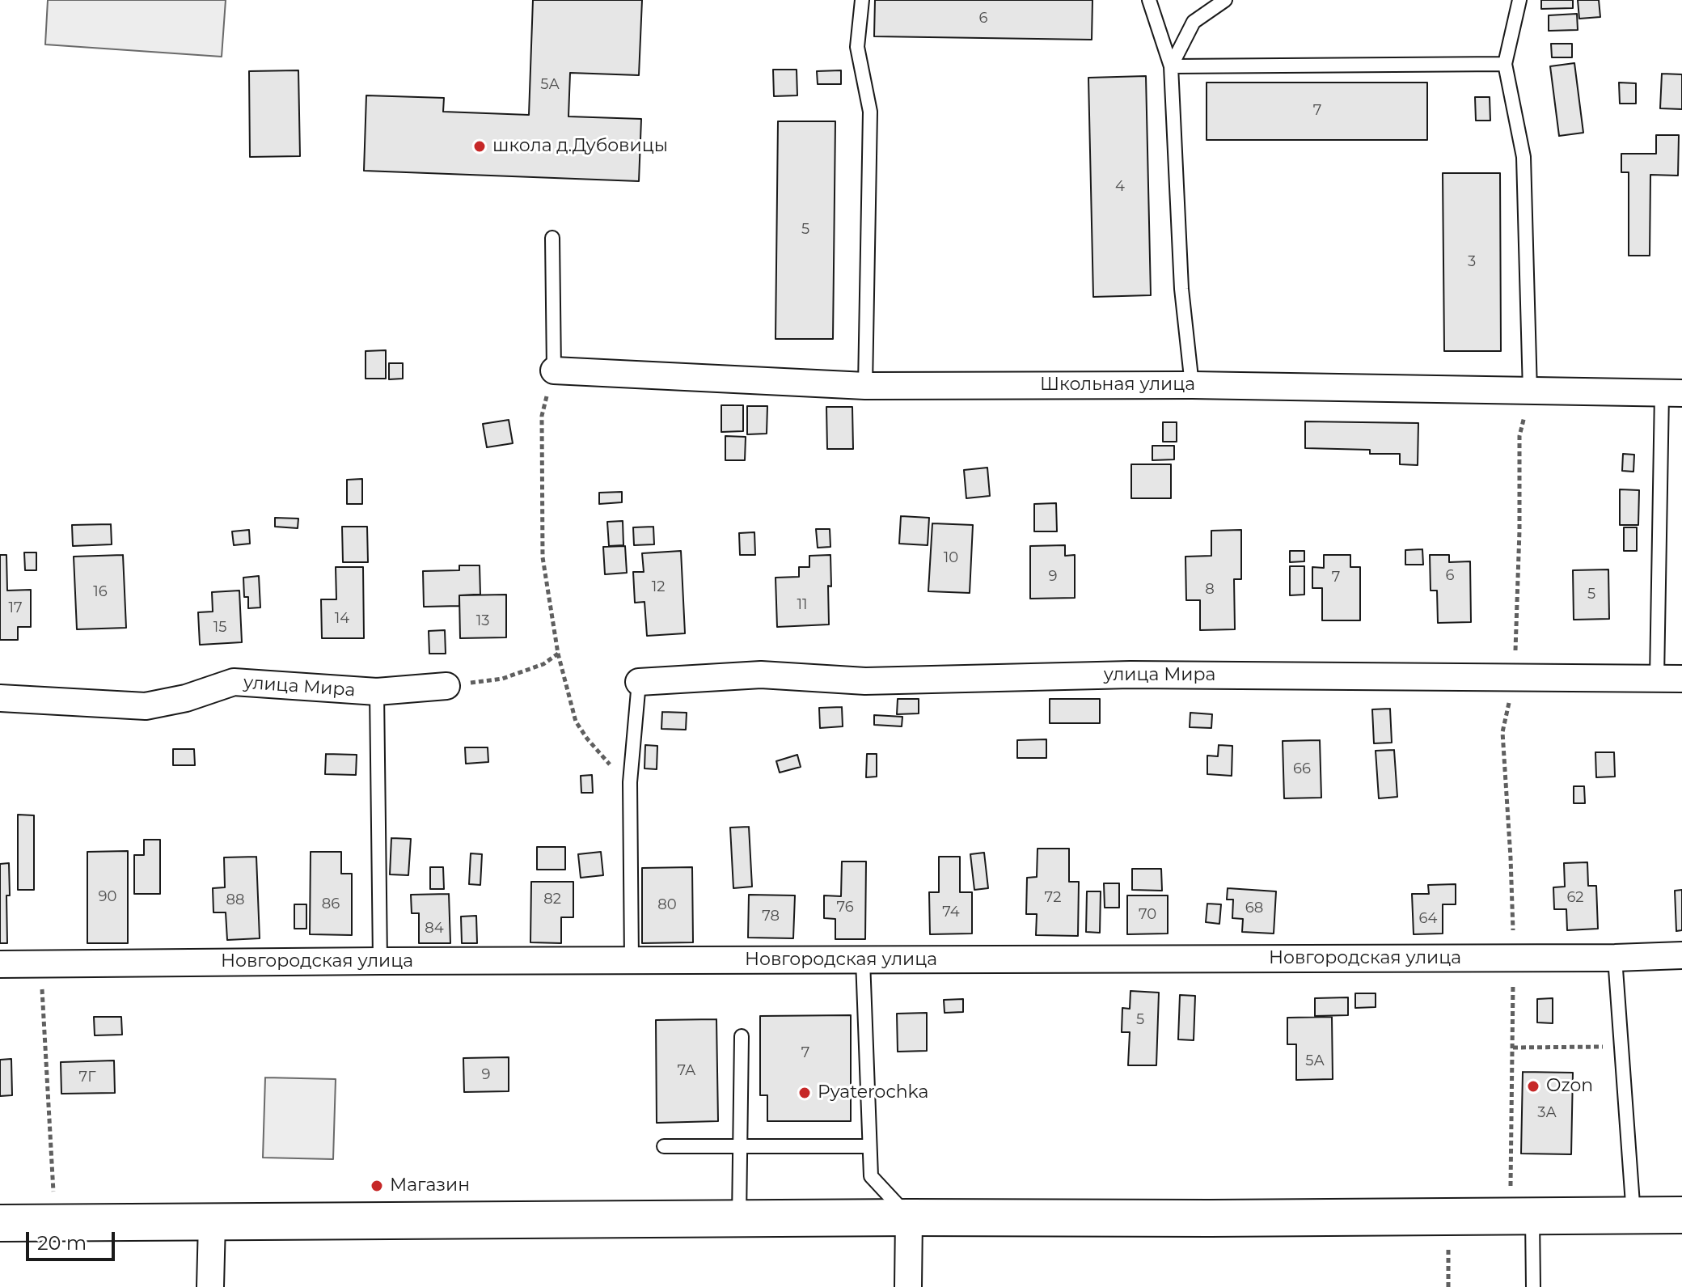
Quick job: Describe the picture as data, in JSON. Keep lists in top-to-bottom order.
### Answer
{
  "streets": {
    "street": ["Школьная улица", "улица Мира", "Новгородская улица"]
  },
  "places": [
    "школа д.Дубовицы",
    "Ozon",
    "Pyaterochka",
    "Магазин"
  ],
  "house_numbers": [
    "6",
    "5А",
    "7",
    "4",
    "5",
    "3",
    "10",
    "6",
    "9",
    "7",
    "12",
    "8",
    "16",
    "5",
    "11",
    "17",
    "14",
    "13",
    "15",
    "66",
    "90",
    "72",
    "62",
    "82",
    "88",
    "86",
    "80",
    "76",
    "68",
    "74",
    "70",
    "78",
    "64",
    "84",
    "5",
    "7",
    "5А",
    "7А",
    "9",
    "7Г",
    "3А"
  ],
  "scale_bar": "20 m"
}
